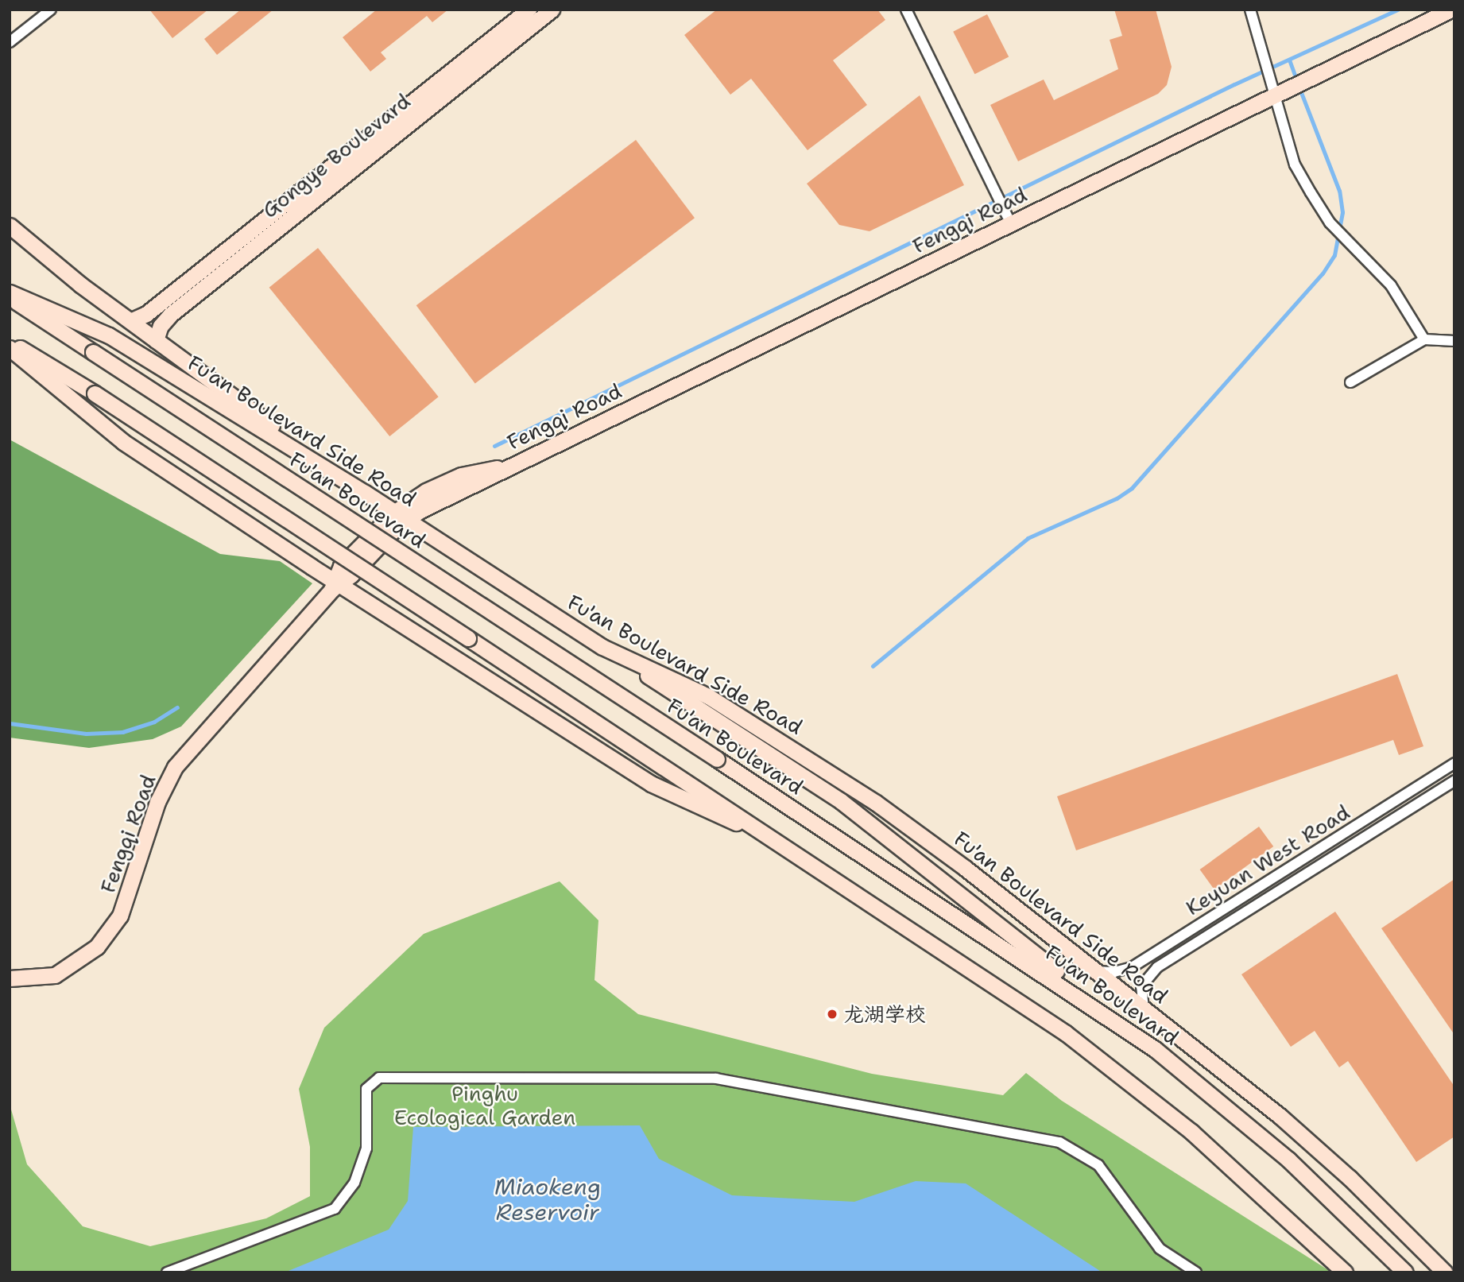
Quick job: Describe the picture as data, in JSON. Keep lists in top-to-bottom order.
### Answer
{
  "streets": {
    "main road": [
      "Gongye Boulevard",
      "Fengqi Road",
      "Fu'an Boulevard Side Road",
      "Fu'an Boulevard"
    ],
    "street": ["Keyuan West Road"]
  },
  "crossings": [
    ["Fengqi Road", "Fu'an Boulevard Side Road"],
    ["Fu'an Boulevard Side Road", "Keyuan West Road"]
  ],
  "water": ["Miaokeng Reservoir"],
  "parks": ["Pinghu Ecological Garden"],
  "places": ["龙湖学校"]
}
